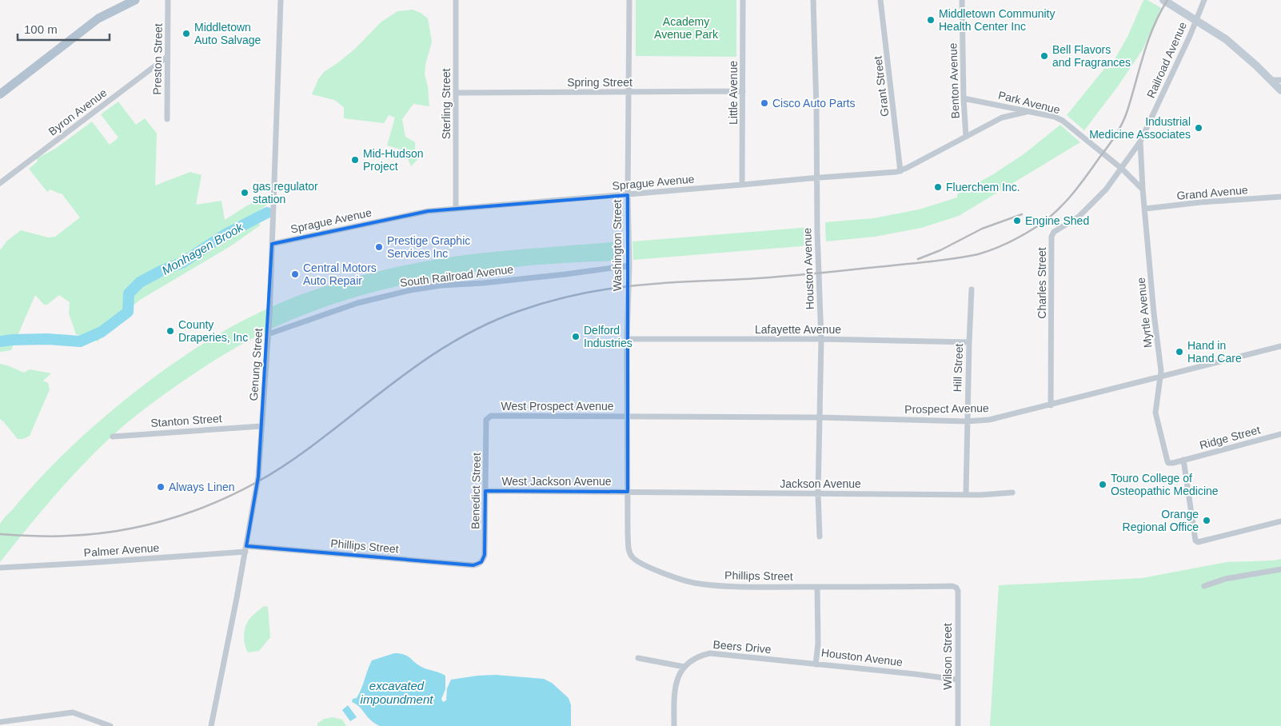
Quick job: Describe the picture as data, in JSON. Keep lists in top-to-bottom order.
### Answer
{
  "streets": {
    "street": [
      "Preston Street",
      "Railroad Avenue",
      "Benton Avenue",
      "Spring Street",
      "Grant Street",
      "Little Avenue",
      "Park Avenue",
      "Sterling Street",
      "Byron Avenue",
      "Sprague Avenue",
      "Grand Avenue",
      "Washington Street",
      "Houston Avenue",
      "South Railroad Avenue",
      "Charles Street",
      "Myrtle Avenue",
      "Lafayette Avenue",
      "Genung Street",
      "Hill Street",
      "West Prospect Avenue",
      "Prospect Avenue",
      "Stanton Street",
      "Ridge Street",
      "West Jackson Avenue",
      "Jackson Avenue",
      "Benedict Street",
      "Phillips Street",
      "Palmer Avenue",
      "Beers Drive",
      "Wilson Street"
    ]
  },
  "crossings": [
    ["Preston Street", "Byron Avenue"],
    ["Railroad Avenue", "Park Avenue"],
    ["Railroad Avenue", "Charles Street"],
    ["Railroad Avenue", "Myrtle Avenue"],
    ["Benton Avenue", "Park Avenue"],
    ["Benton Avenue", "Sprague Avenue"],
    ["Spring Street", "Little Avenue"],
    ["Spring Street", "Sterling Street"],
    ["Spring Street", "Washington Street"],
    ["Grant Street", "Sprague Avenue"],
    ["Little Avenue", "Sprague Avenue"],
    ["Park Avenue", "Sprague Avenue"],
    ["Park Avenue", "Charles Street"],
    ["Sterling Street", "Sprague Avenue"],
    ["Sprague Avenue", "Washington Street"],
    ["Sprague Avenue", "Houston Avenue"],
    ["Sprague Avenue", "Genung Street"],
    ["Grand Avenue", "Myrtle Avenue"],
    ["Washington Street", "South Railroad Avenue"],
    ["Washington Street", "Lafayette Avenue"],
    ["Washington Street", "West Prospect Avenue"],
    ["Washington Street", "Prospect Avenue"],
    ["Washington Street", "West Jackson Avenue"],
    ["Washington Street", "Jackson Avenue"],
    ["Washington Street", "Phillips Street"],
    ["Houston Avenue", "Lafayette Avenue"],
    ["Houston Avenue", "Prospect Avenue"],
    ["Houston Avenue", "Jackson Avenue"],
    ["Houston Avenue", "Phillips Street"],
    ["Houston Avenue", "Beers Drive"],
    ["Houston Avenue", "Wilson Street"],
    ["South Railroad Avenue", "Genung Street"],
    ["Charles Street", "Prospect Avenue"],
    ["Myrtle Avenue", "Prospect Avenue"],
    ["Myrtle Avenue", "Ridge Street"],
    ["Lafayette Avenue", "Hill Street"],
    ["Genung Street", "Stanton Street"],
    ["Genung Street", "Phillips Street"],
    ["Genung Street", "Palmer Avenue"],
    ["Hill Street", "Prospect Avenue"],
    ["Hill Street", "Jackson Avenue"],
    ["West Prospect Avenue", "Prospect Avenue"],
    ["West Prospect Avenue", "Benedict Street"],
    ["West Jackson Avenue", "Jackson Avenue"],
    ["West Jackson Avenue", "Benedict Street"],
    ["West Jackson Avenue", "Phillips Street"],
    ["Jackson Avenue", "Phillips Street"],
    ["Benedict Street", "Phillips Street"],
    ["Phillips Street", "Palmer Avenue"],
    ["Phillips Street", "Wilson Street"]
  ],
  "water": ["Monhagen Brook", "excavated impoundment"],
  "parks": ["Academy Avenue Park"],
  "places": [
    "Middletown Community Health Center Inc",
    "Middletown Auto Salvage",
    "Bell Flavors and Fragrances",
    "Cisco Auto Parts",
    "Industrial Medicine Associates",
    "Mid-Hudson Project",
    "Fluerchem Inc.",
    "gas regulator station",
    "Engine Shed",
    "Prestige Graphic Services Inc",
    "Central Motors Auto Repair",
    "County Draperies, Inc",
    "Delford Industries",
    "Hand in Hand Care",
    "Touro College of Osteopathic Medicine",
    "Always Linen",
    "Orange Regional Office"
  ],
  "scale_bar": "100 m"
}
